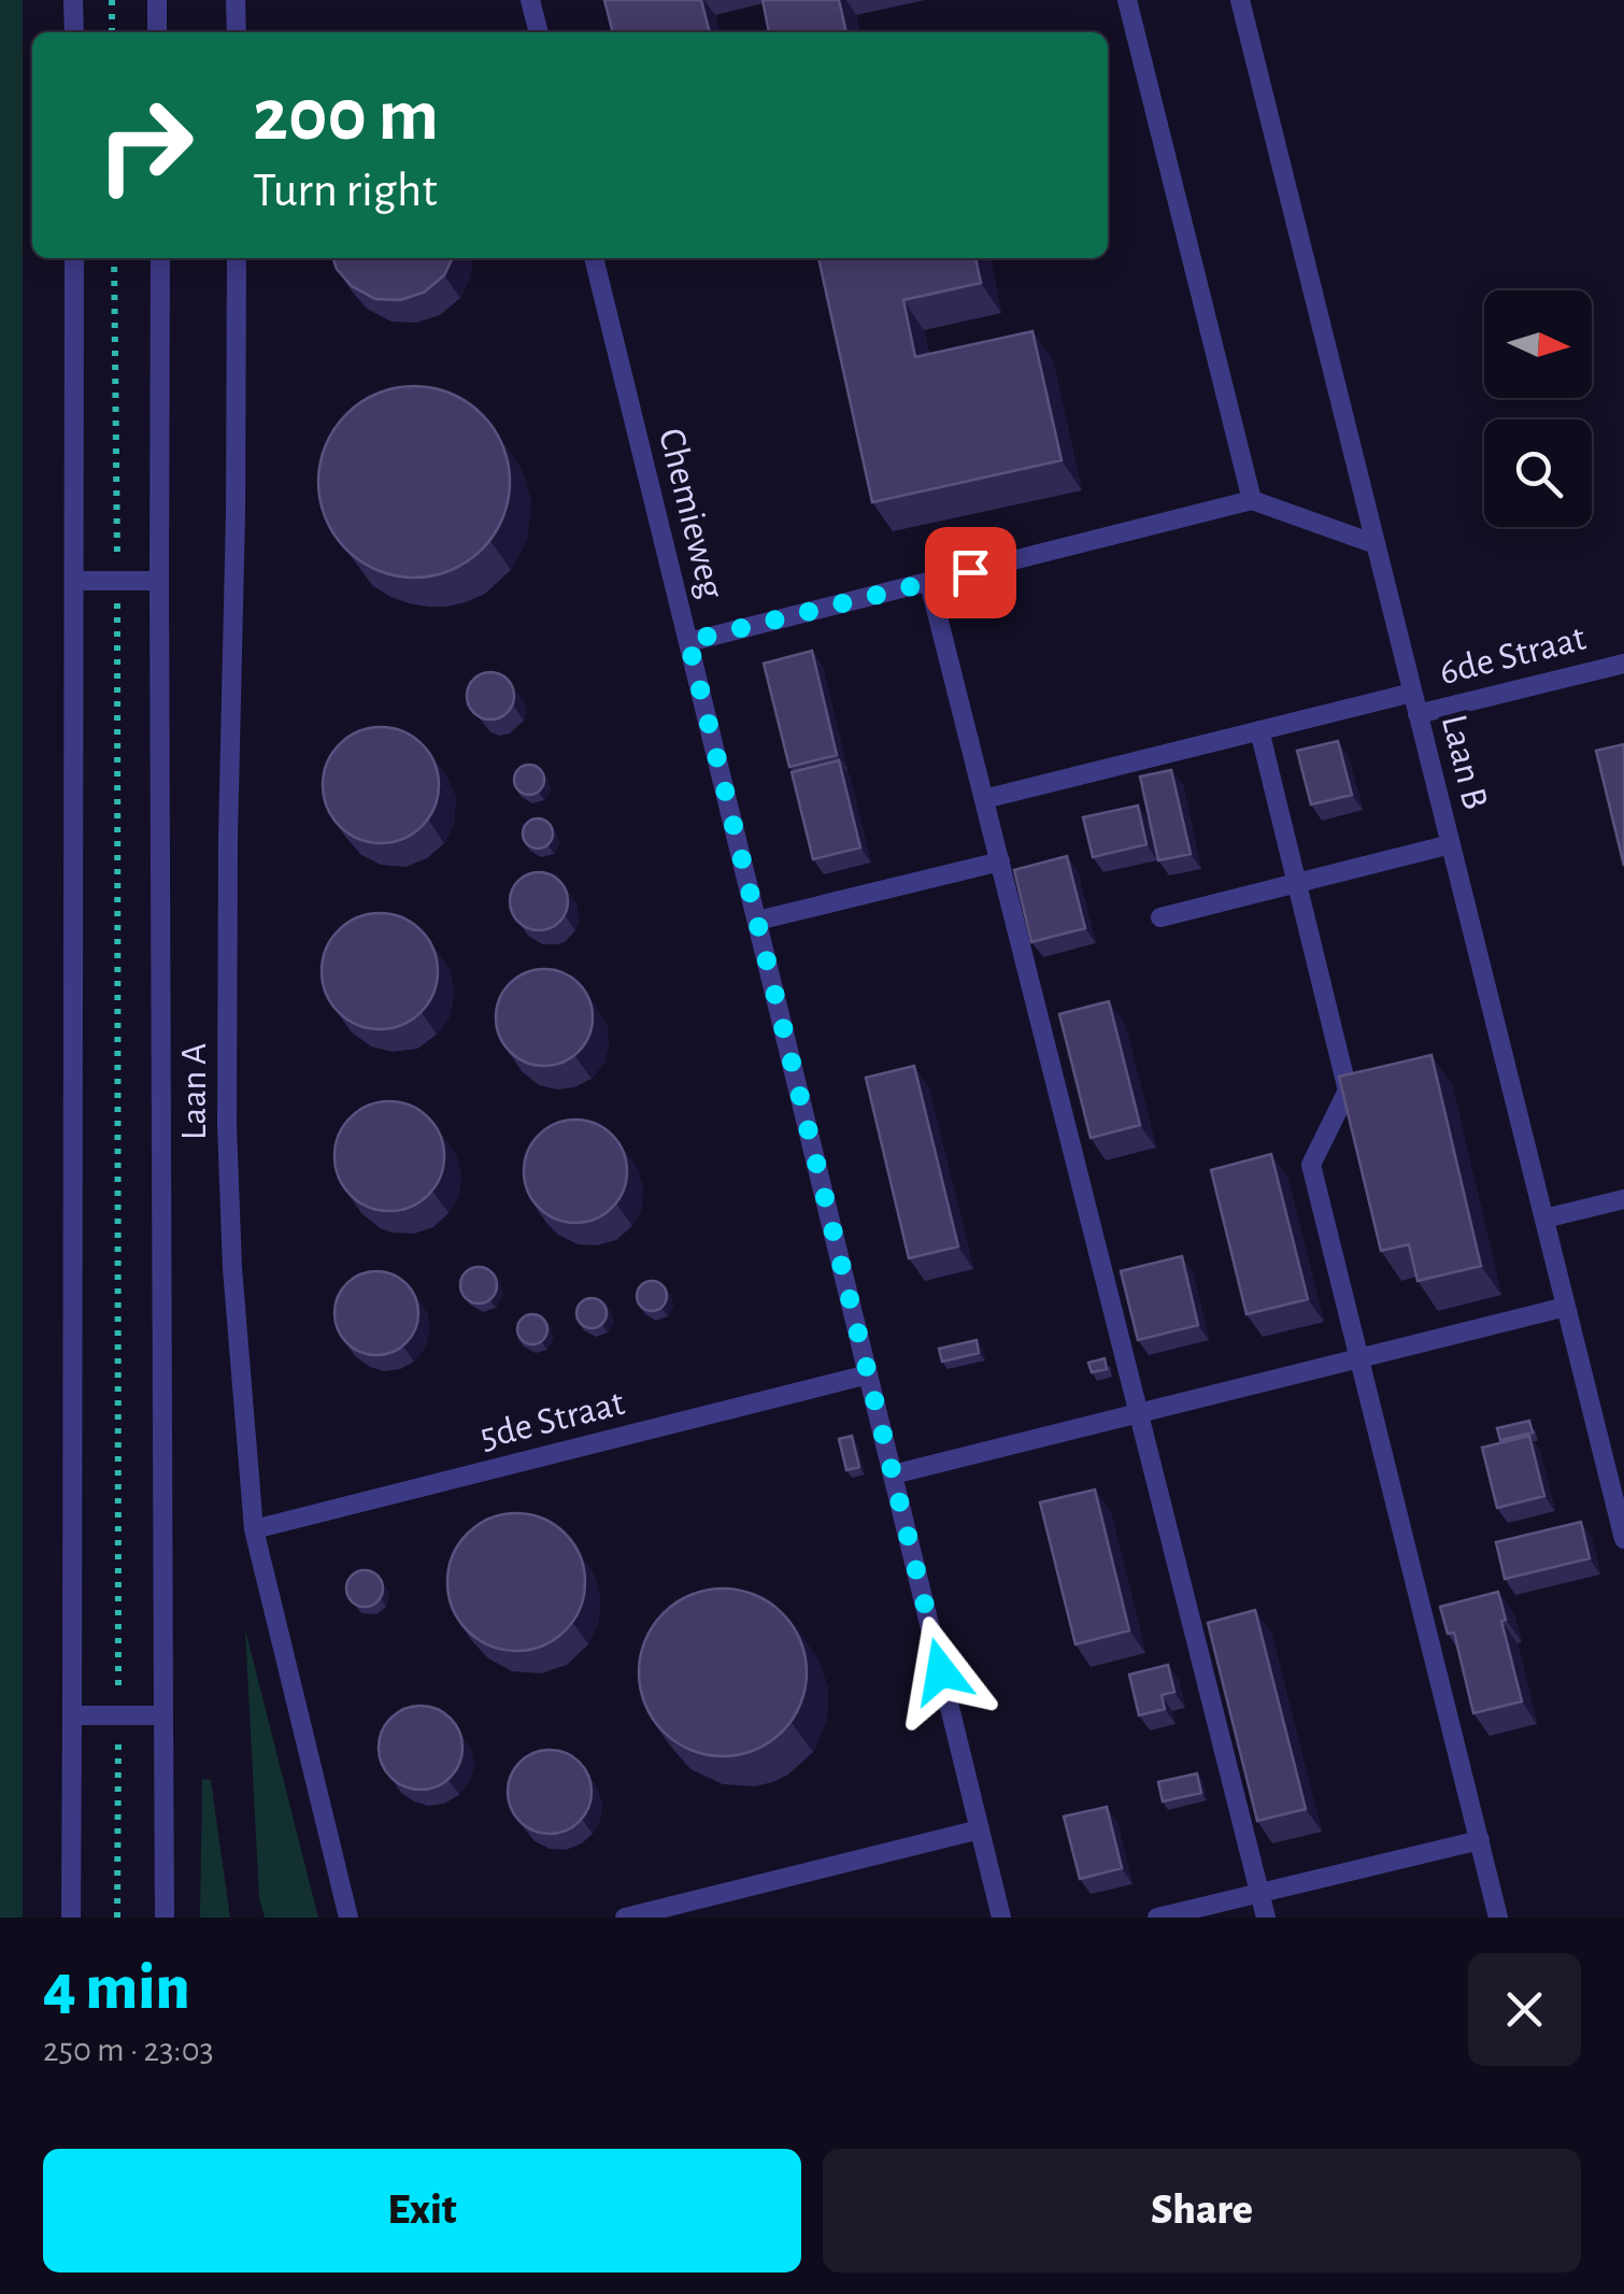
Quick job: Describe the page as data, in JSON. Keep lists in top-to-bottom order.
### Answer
{
  "streets": {
    "lane": [
      "Chemieweg",
      "6de Straat",
      "Laan B",
      "Laan A",
      "5de Straat"
    ]
  },
  "crossings": [
    ["Chemieweg", "5de Straat"],
    ["6de Straat", "Laan B"],
    ["Laan A", "5de Straat"]
  ],
  "north": "right",
  "page": {
    "turn": ["200 m", "Turn right"],
    "heading": ["4 min", "250 m · 23:03"],
    "buttons": ["Exit", "Share"]
  }
}
